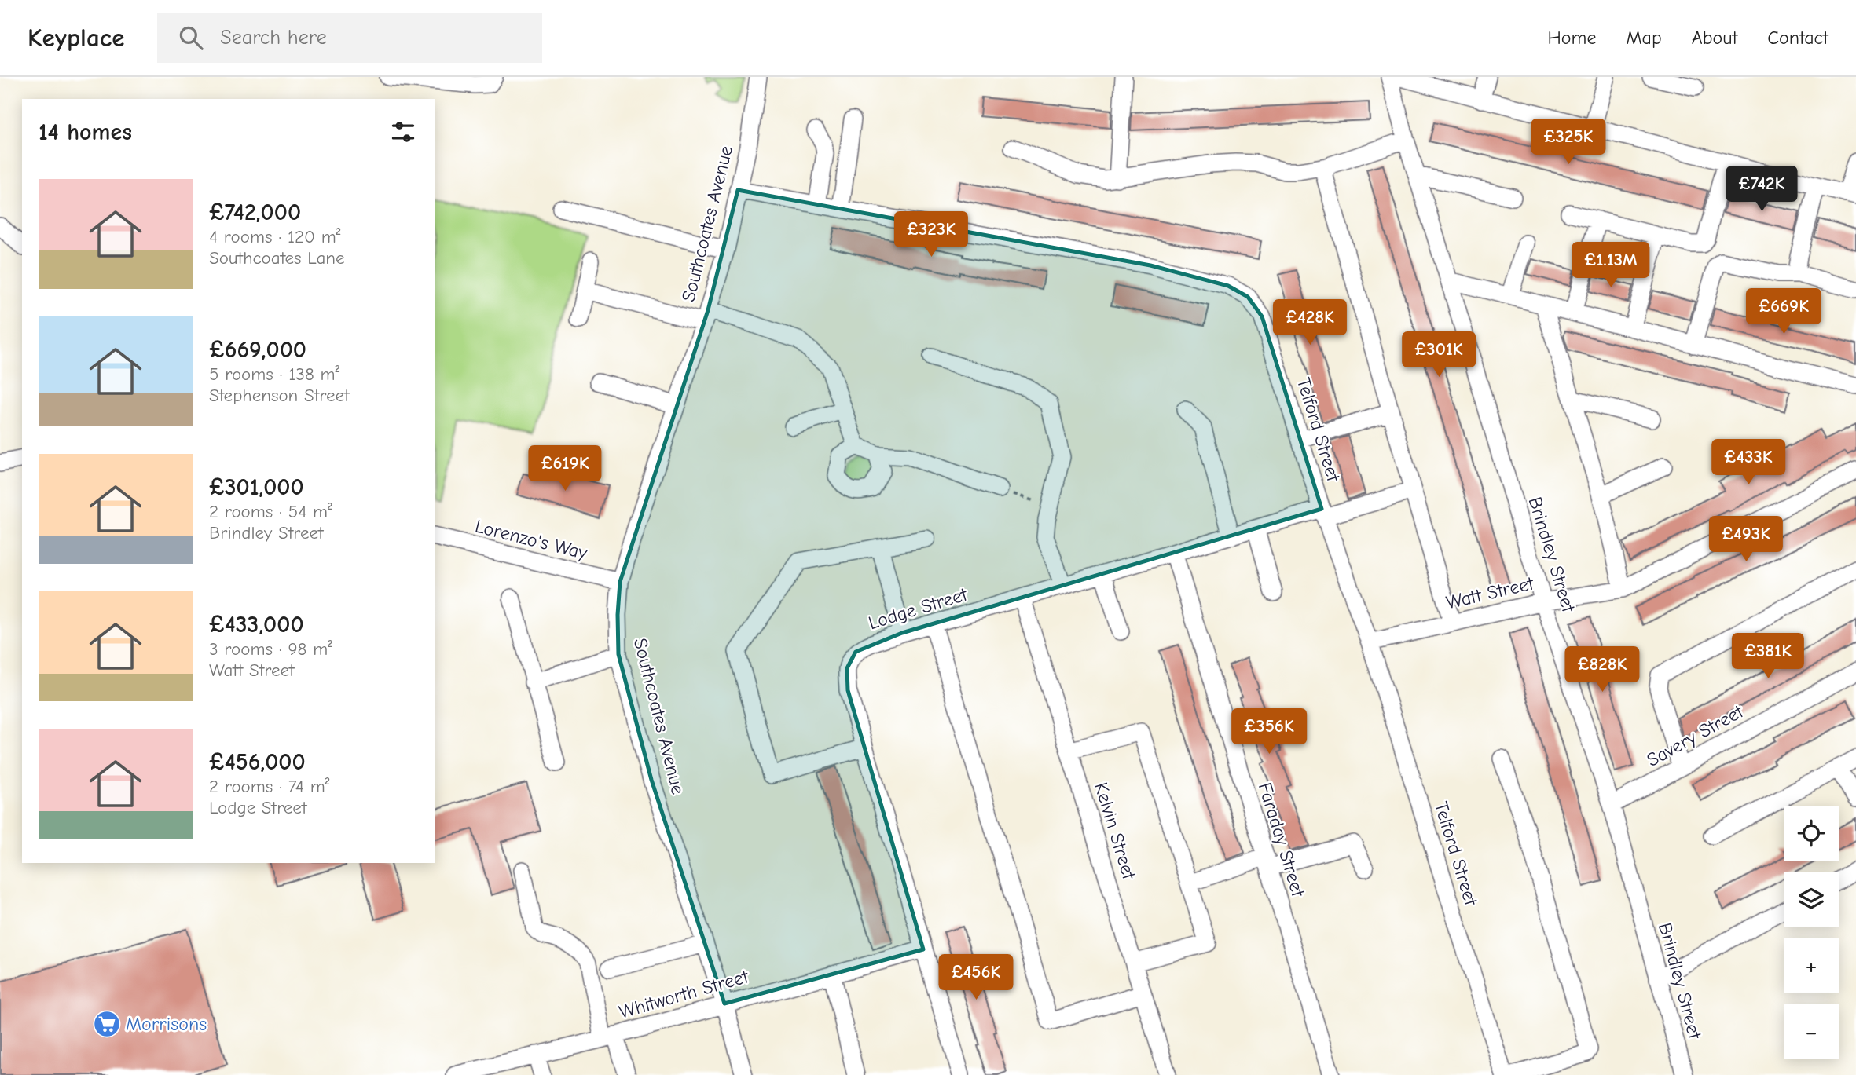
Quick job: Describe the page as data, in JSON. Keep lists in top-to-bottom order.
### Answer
{
  "streets": {
    "street": [
      "Southcoates Avenue",
      "Telford Street",
      "Lorenzo's Way",
      "Brindley Street",
      "Watt Street",
      "Lodge Street",
      "Savery Street",
      "Kelvin Street",
      "Faraday Street",
      "Whitworth Street"
    ]
  },
  "crossings": [
    ["Southcoates Avenue", "Telford Street"],
    ["Southcoates Avenue", "Lorenzo's Way"],
    ["Southcoates Avenue", "Whitworth Street"],
    ["Telford Street", "Watt Street"],
    ["Telford Street", "Lodge Street"],
    ["Brindley Street", "Watt Street"],
    ["Brindley Street", "Savery Street"],
    ["Lodge Street", "Kelvin Street"],
    ["Lodge Street", "Faraday Street"],
    ["Lodge Street", "Whitworth Street"]
  ],
  "places": {
    "supermarket": ["Morrisons"]
  },
  "page": {
    "header": "Keyplace",
    "search": "Search here",
    "nav": [
      "Home",
      "Map",
      "About",
      "Contact"
    ],
    "heading": "14 homes",
    "price": [
      "£325K",
      "£742K",
      "£323K",
      "£1.13M",
      "£669K",
      "£428K",
      "£301K",
      "£433K",
      "£619K",
      "£493K",
      "£381K",
      "£828K",
      "£356K",
      "£456K"
    ],
    "list": [
      {
        "name": "£742,000",
        "note": "4 rooms · 120 m² · Southcoates Lane"
      },
      {
        "name": "£669,000",
        "note": "5 rooms · 138 m² · Stephenson Street"
      },
      {
        "name": "£301,000",
        "note": "2 rooms · 54 m² · Brindley Street"
      },
      {
        "name": "£433,000",
        "note": "3 rooms · 98 m² · Watt Street"
      },
      {
        "name": "£456,000",
        "note": "2 rooms · 74 m² · Lodge Street"
      }
    ],
    "map_buttons": ["+", "−"]
  }
}
